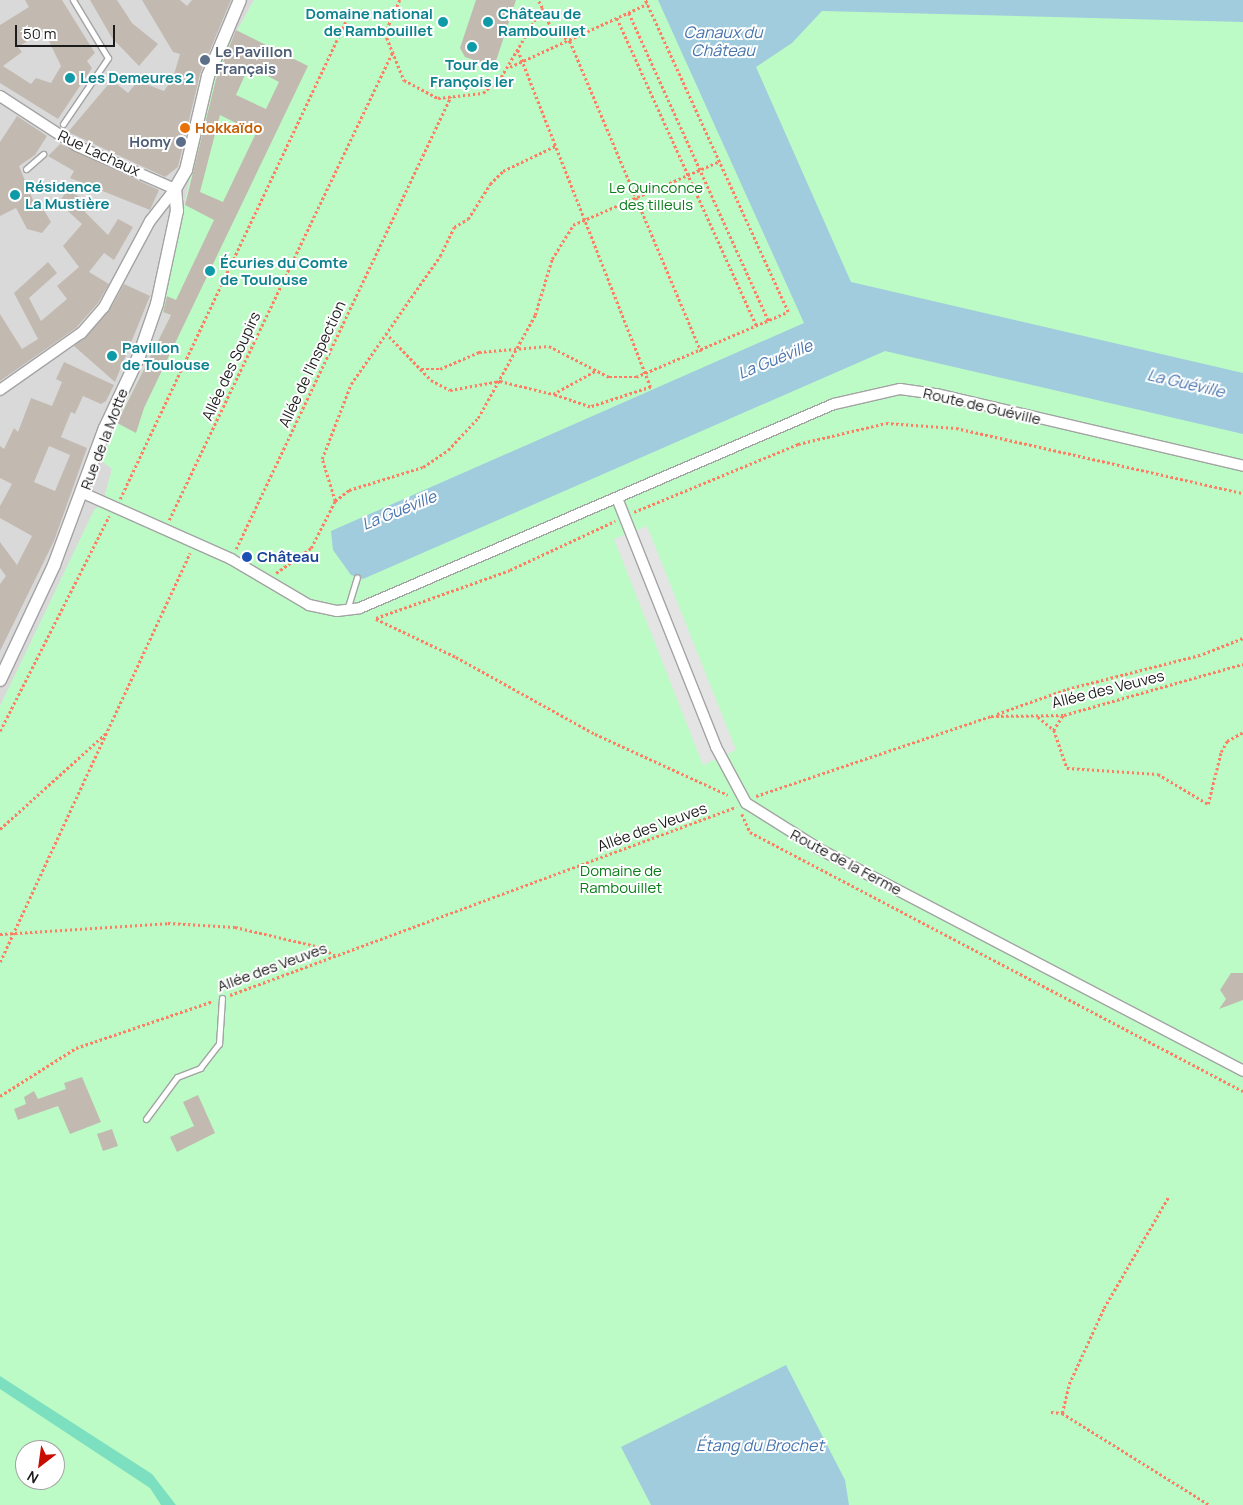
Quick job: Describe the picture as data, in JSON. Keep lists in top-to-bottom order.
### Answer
{
  "streets": {
    "street": [
      "Rue Lachaux",
      "Route de Guéville",
      "Rue de la Motte",
      "Route de la Ferme"
    ],
    "path": ["Allée de l'Inspection", "Allée des Soupirs", "Allée des Veuves"]
  },
  "crossings": [
    ["Rue Lachaux", "Rue de la Motte"],
    ["Allée de l'Inspection", "Route de Guéville"],
    ["Allée des Soupirs", "Route de Guéville"],
    ["Route de Guéville", "Rue de la Motte"],
    ["Route de Guéville", "Route de la Ferme"],
    ["Allée des Veuves", "Route de la Ferme"]
  ],
  "water": ["Canaux du Château", "La Guéville", "Étang du Brochet"],
  "parks": ["Le Quinconce des tilleuls", "Domaine de Rambouillet"],
  "places": [
    "Domaine national de Rambouillet",
    "Château de Rambouillet",
    "Tour de François Ier",
    "Le Pavillon Français",
    "Les Demeures 2",
    "Hokkaïdo",
    "Homy",
    "Résidence La Mustière",
    "Écuries du Comte de Toulouse",
    "Pavillon de Toulouse",
    "Château"
  ],
  "scale_bar": "50 m",
  "north": "bottom left"
}
